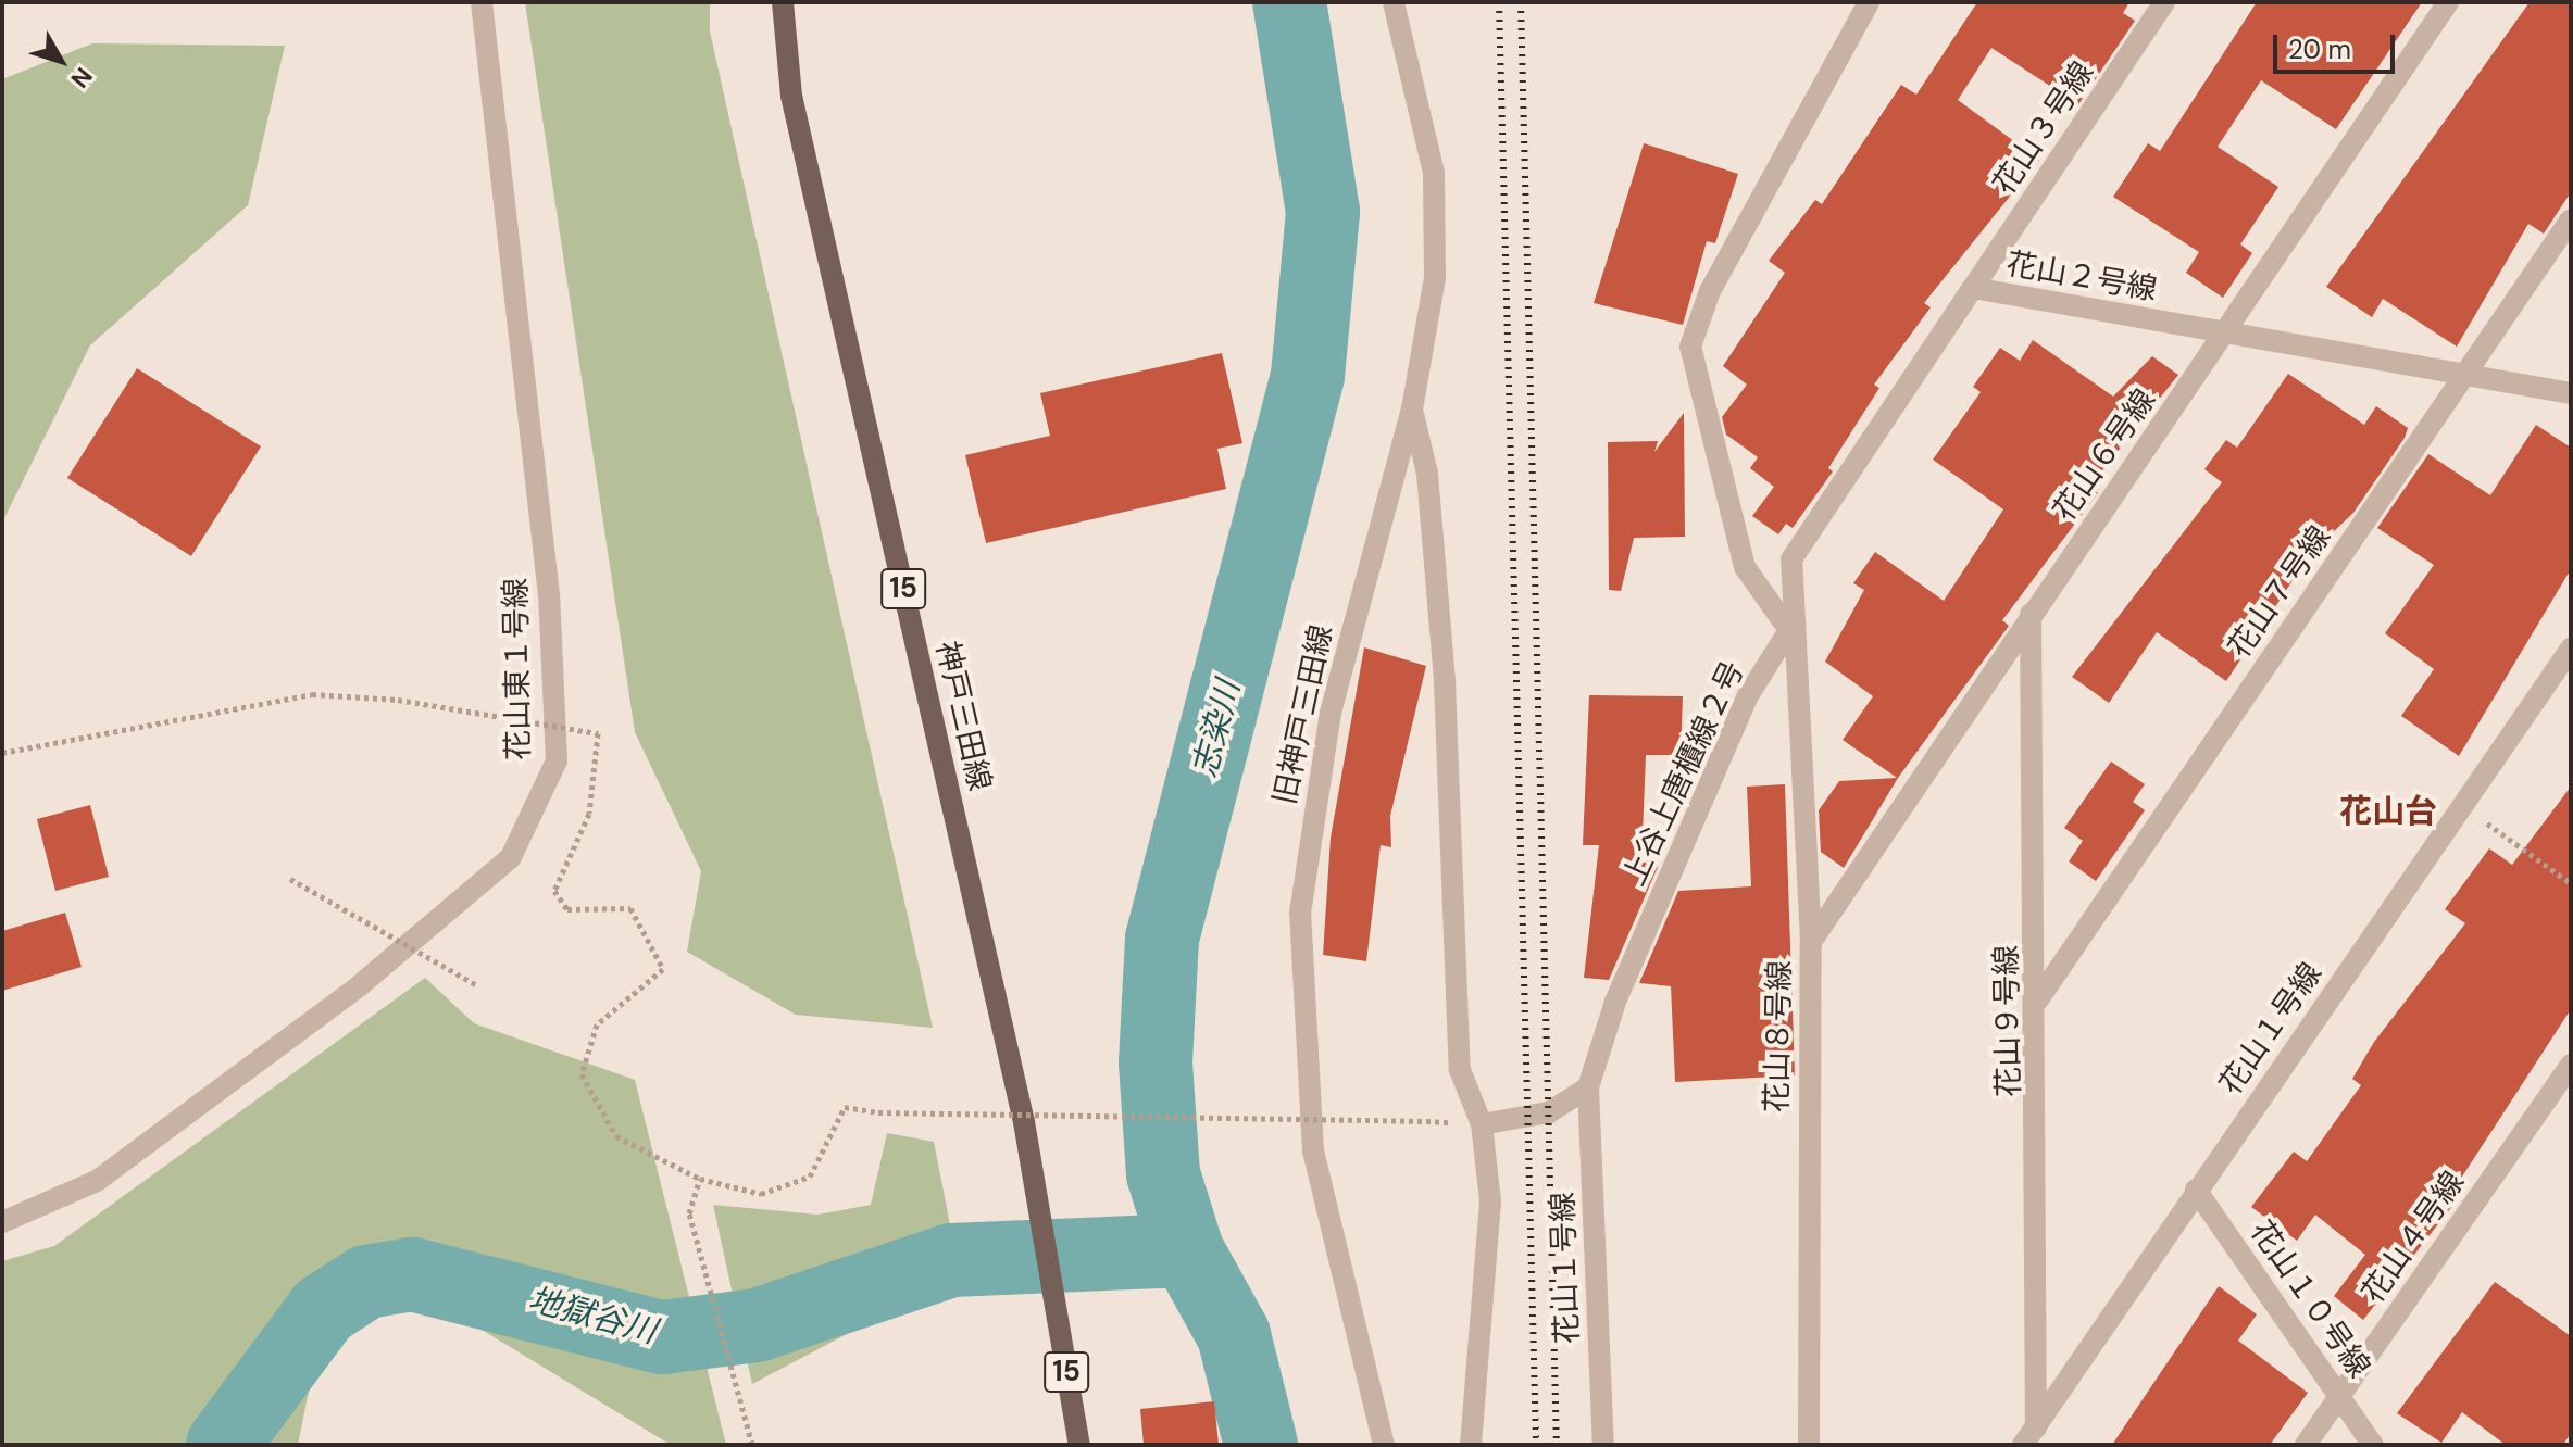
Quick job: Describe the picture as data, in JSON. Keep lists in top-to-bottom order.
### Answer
{
  "streets": {
    "main road": ["15", "神戸三田線"],
    "street": [
      "花山３号線",
      "花山２号線",
      "花山６号線",
      "花山７号線",
      "花山東１号線",
      "旧神戸三田線",
      "上谷上唐櫃線２号",
      "花山９号線",
      "花山１号線",
      "花山８号線",
      "花山４号線",
      "花山１０号線"
    ]
  },
  "crossings": [
    ["花山３号線", "花山２号線"],
    ["花山２号線", "花山６号線"],
    ["花山２号線", "花山７号線"],
    ["花山２号線", "上谷上唐櫃線２号"],
    ["花山２号線", "花山８号線"],
    ["花山６号線", "花山９号線"],
    ["花山６号線", "花山８号線"],
    ["花山７号線", "花山９号線"],
    ["上谷上唐櫃線２号", "花山１号線"],
    ["上谷上唐櫃線２号", "花山８号線"],
    ["花山９号線", "花山１号線"],
    ["花山１号線", "花山１０号線"],
    ["花山４号線", "花山１０号線"]
  ],
  "districts": ["花山台"],
  "water": ["志染川", "地獄谷川"],
  "scale_bar": "20 m",
  "north": "bottom right"
}
